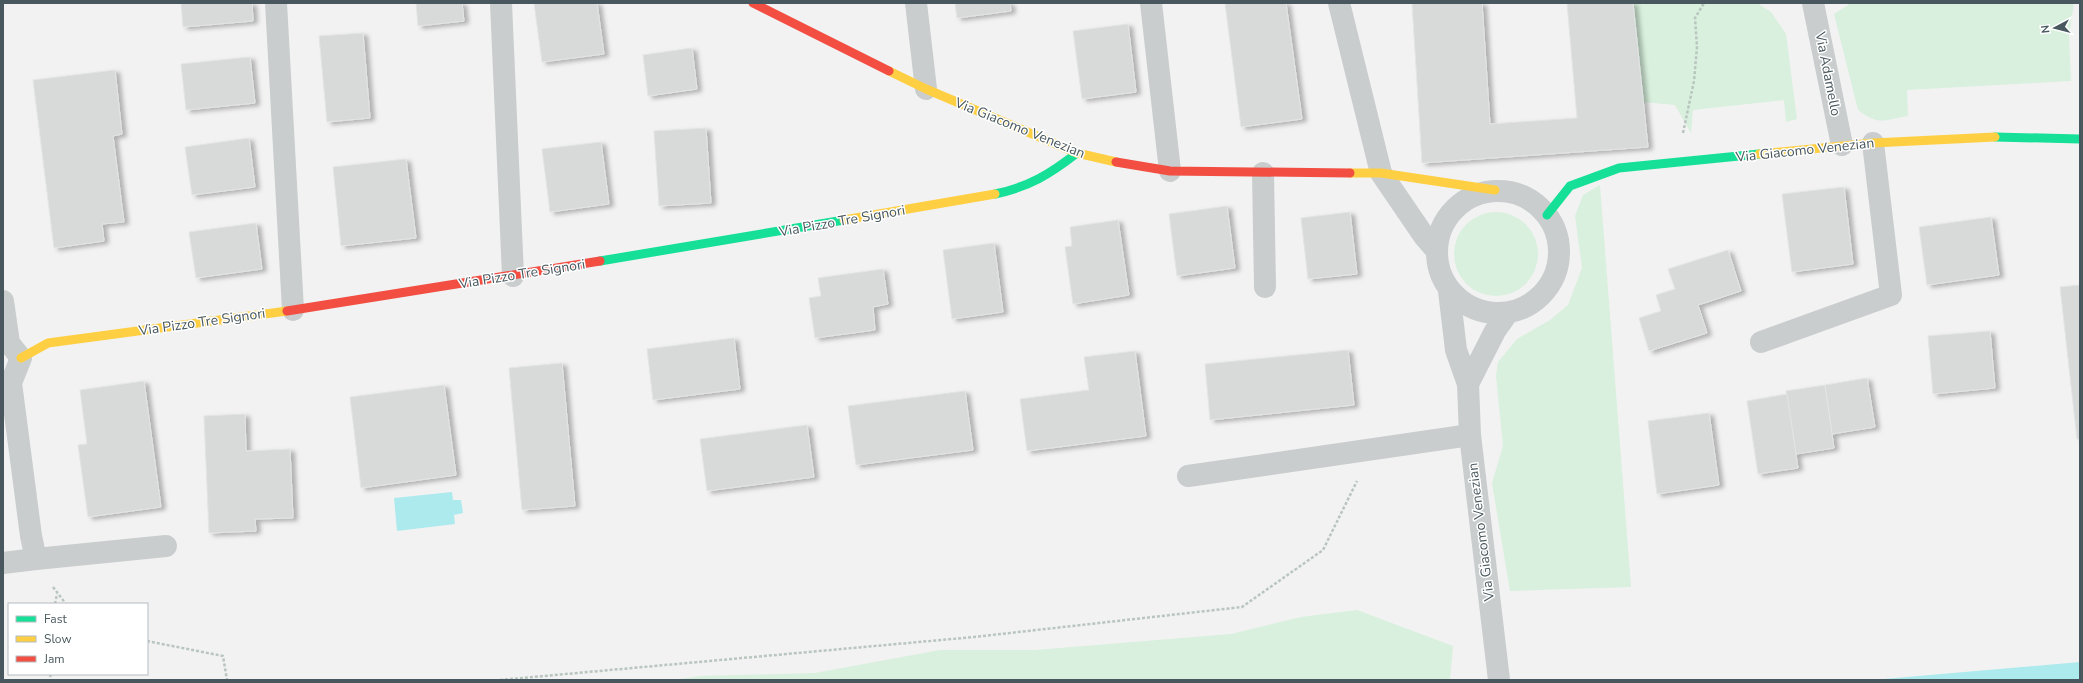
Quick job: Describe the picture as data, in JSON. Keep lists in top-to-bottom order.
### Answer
{
  "streets": {
    "street": ["Via Adamello", "Via Giacomo Venezian", "Via Pizzo Tre Signori"]
  },
  "crossings": [
    ["Via Adamello", "Via Giacomo Venezian"],
    ["Via Giacomo Venezian", "Via Pizzo Tre Signori"]
  ],
  "legend": ["Fast", "Slow", "Jam"],
  "north": "left"
}
